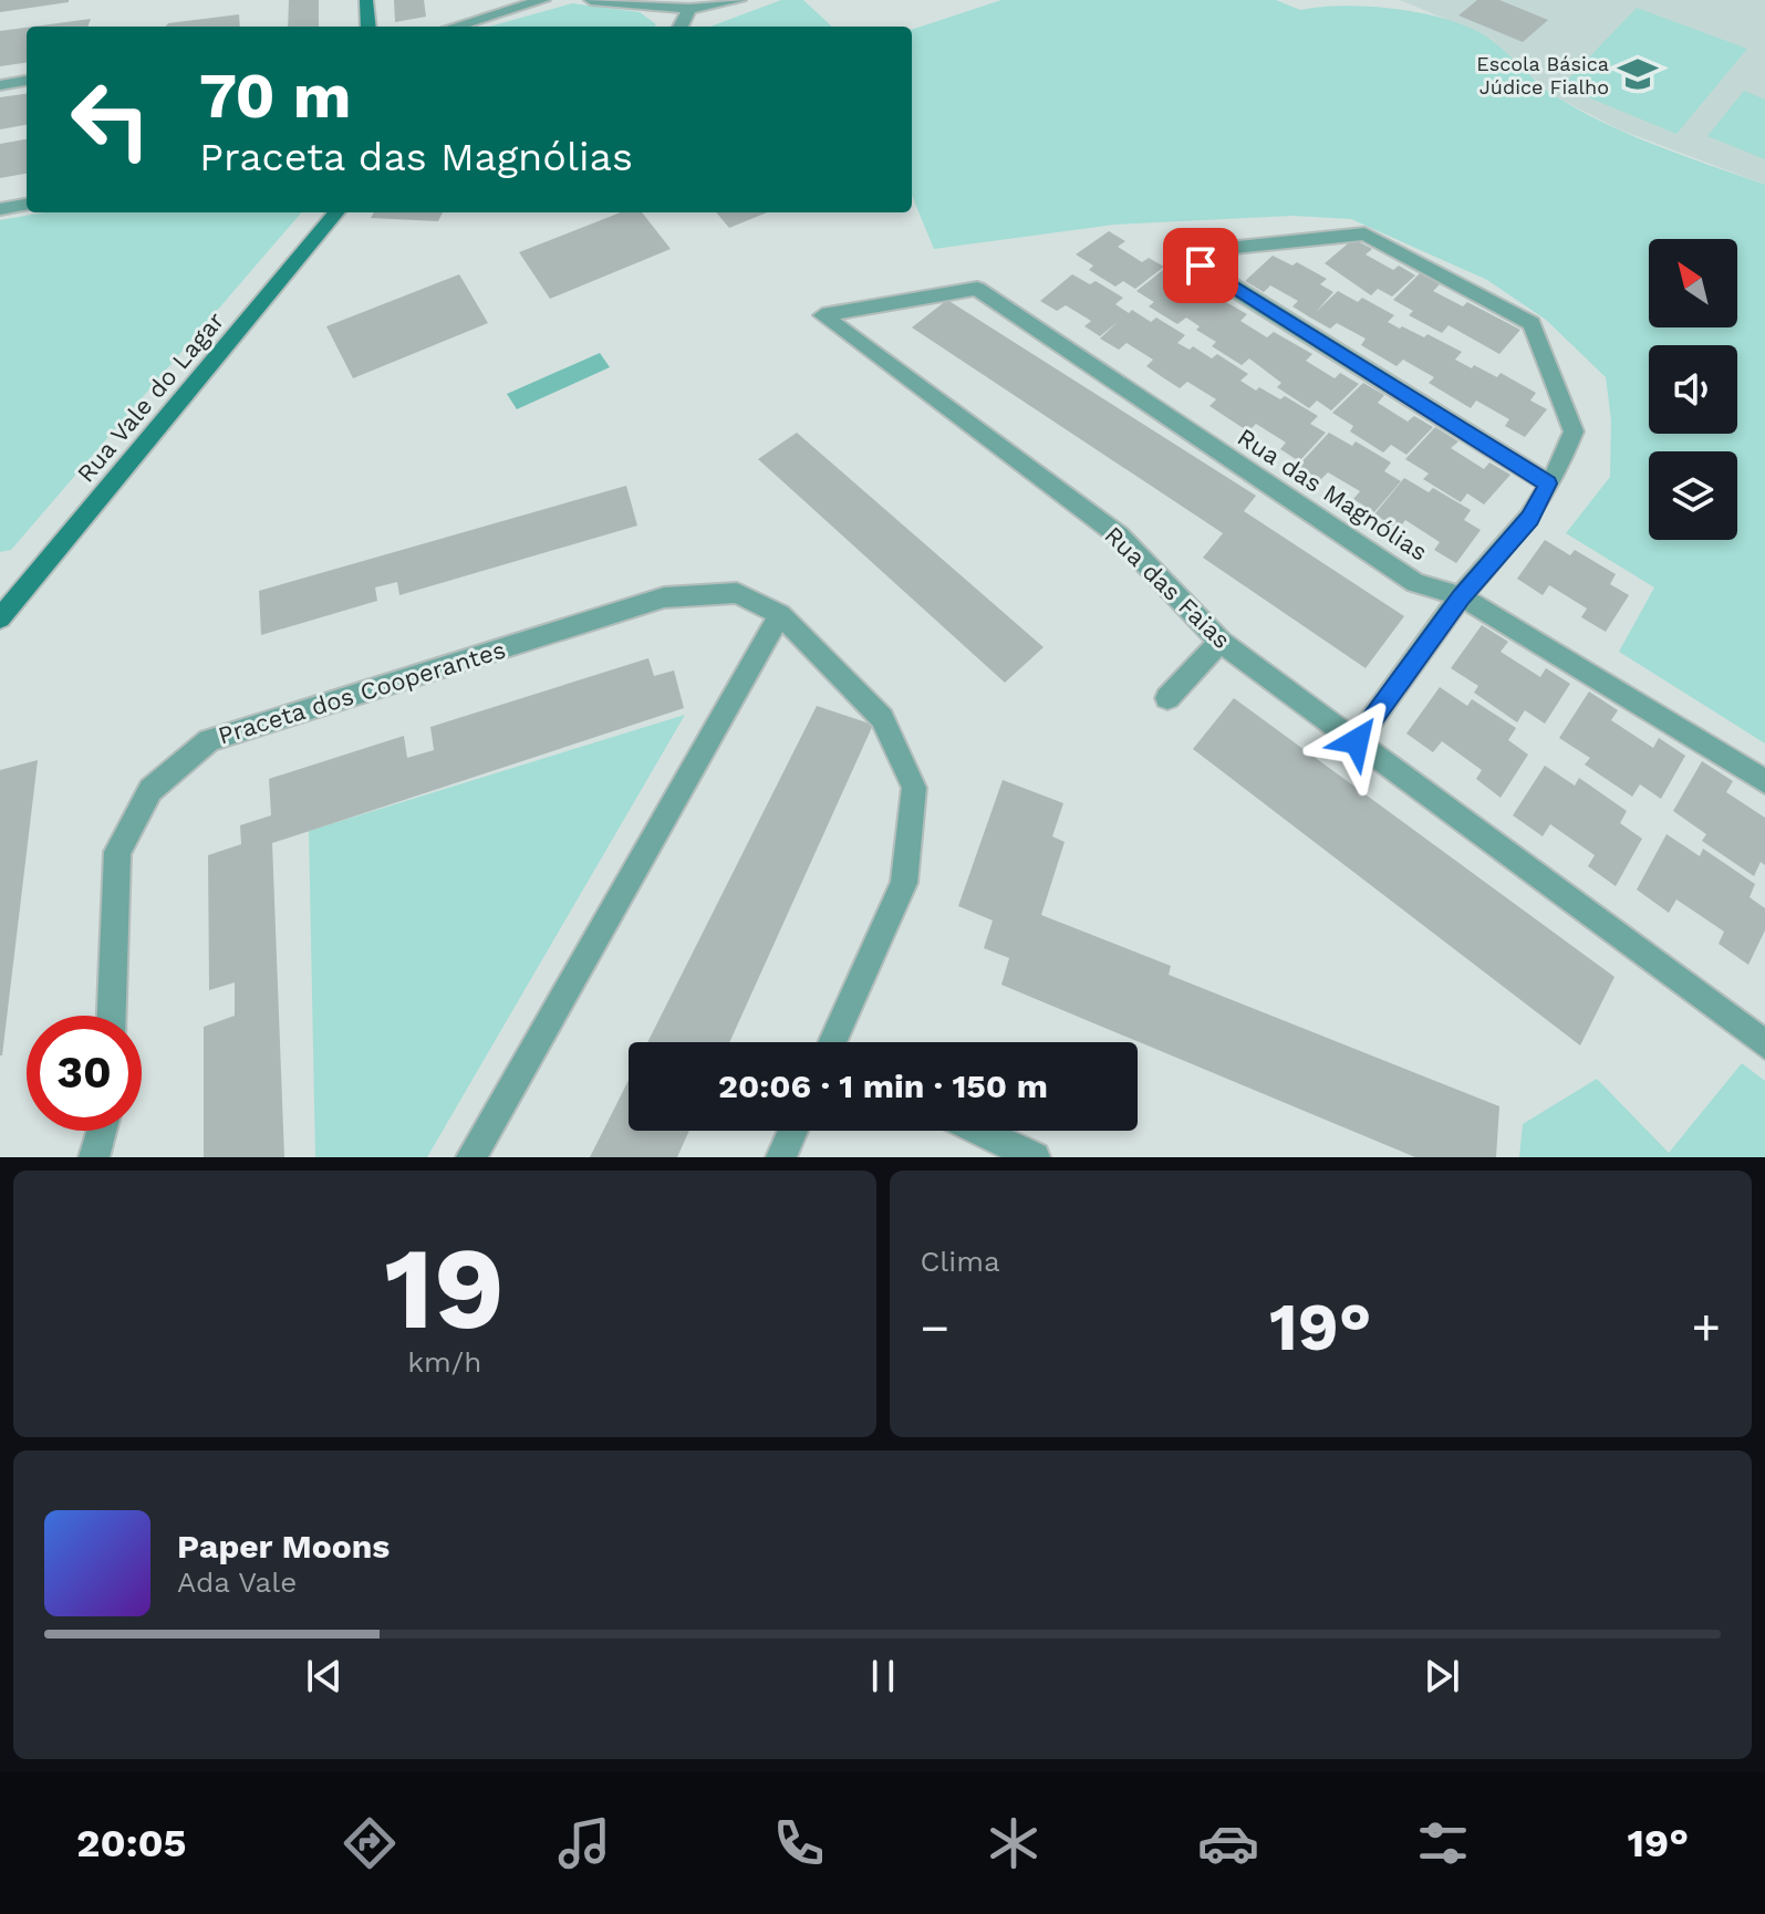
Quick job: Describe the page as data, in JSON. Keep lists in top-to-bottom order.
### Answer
{
  "streets": {
    "street": [
      "Rua Vale do Lagar",
      "Rua das Magnólias",
      "Rua das Faias",
      "Praceta dos Cooperantes"
    ]
  },
  "crossings": [
    ["Rua das Magnólias", "Rua das Faias"]
  ],
  "places": {
    "school or university": ["Escola Básica Júdice Fialho"]
  },
  "north": "top left",
  "page": {
    "turn": ["70 m", "Praceta das Magnólias"],
    "limit": "30",
    "trip": "20:06 · 1 min · 150 m",
    "tile": [
      ["19", "km/h"],
      "Clima"
    ],
    "heat": ["−", "19°", "+"],
    "song": ["Paper Moons", "Ada Vale"],
    "tabs": ["20:05", "19°"]
  }
}
